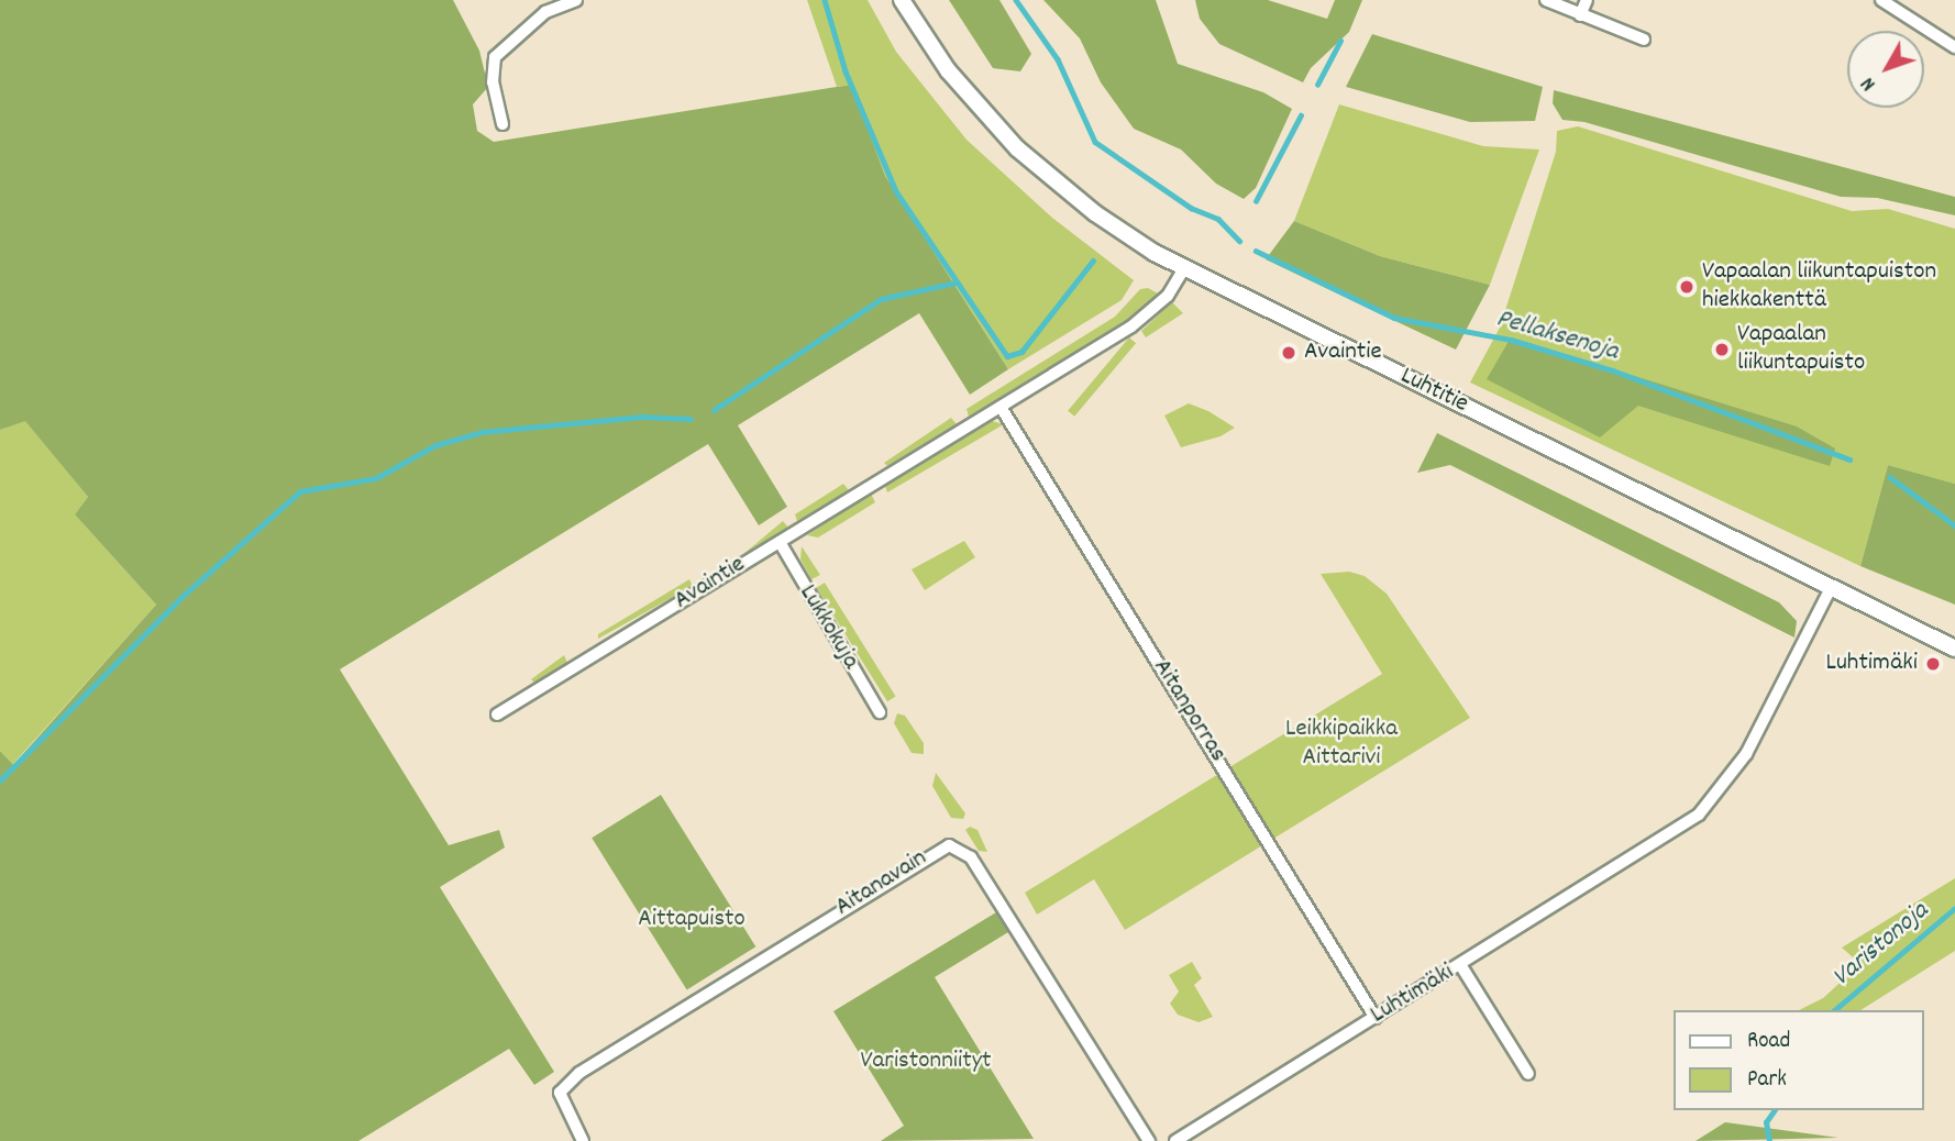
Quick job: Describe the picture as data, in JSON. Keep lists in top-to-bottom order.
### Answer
{
  "streets": {
    "street": [
      "Luhtitie",
      "Avaintie",
      "Lukkokuja",
      "Aitanporras",
      "Aitanavain",
      "Luhtimäki"
    ]
  },
  "crossings": [
    ["Luhtitie", "Avaintie"],
    ["Luhtitie", "Luhtimäki"],
    ["Avaintie", "Lukkokuja"],
    ["Avaintie", "Aitanporras"],
    ["Aitanporras", "Luhtimäki"]
  ],
  "water": ["Pellaksenoja", "Varistonoja"],
  "parks": ["Leikkipaikka Aittarivi", "Aittapuisto", "Varistonniityt"],
  "places": [
    "Vapaalan liikuntapuiston hiekkakenttä",
    "Vapaalan liikuntapuisto",
    "Avaintie",
    "Luhtimäki"
  ],
  "legend": ["Road", "Park"],
  "north": "bottom left"
}
